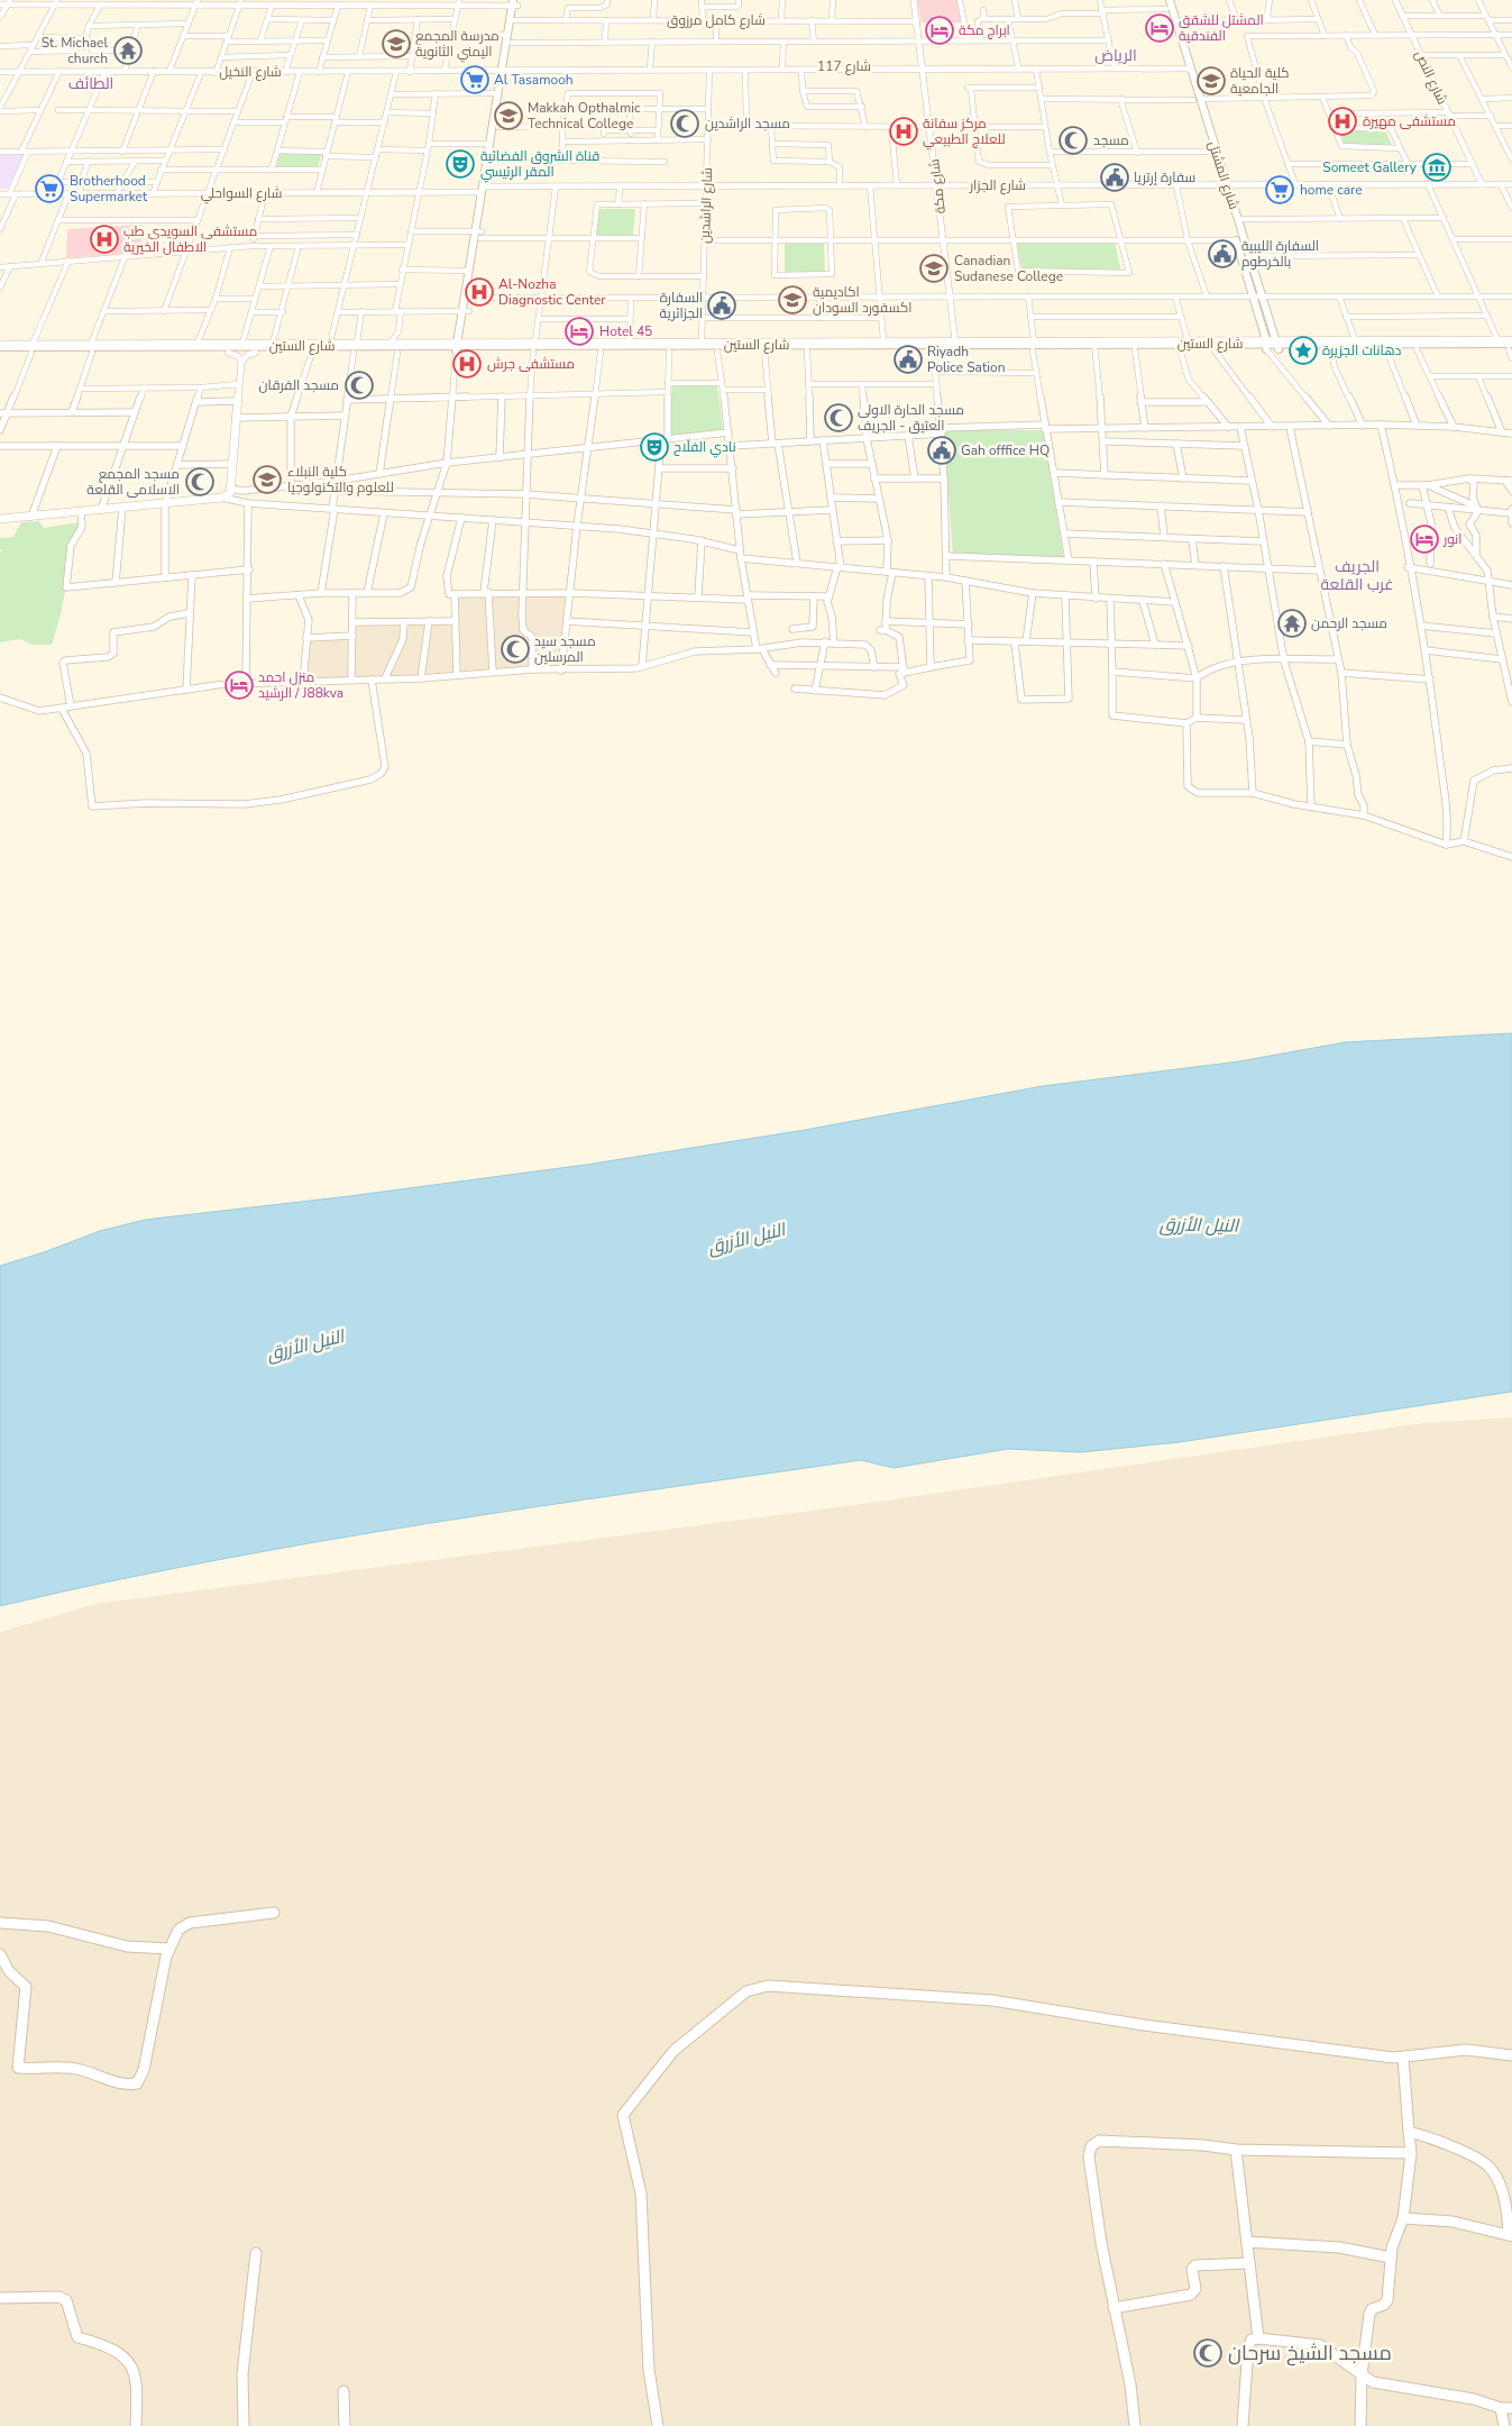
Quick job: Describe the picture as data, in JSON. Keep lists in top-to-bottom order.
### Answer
{
  "streets": {
    "main road": ["شارع المشتل", "شارع الستين"],
    "street": [
      "شارع كامل مرزوق",
      "شارع 117",
      "شارع النخيل",
      "شارع النص",
      "شارع الجزار",
      "شارع مكة",
      "شارع السواحلي",
      "شارع الراشدين"
    ]
  },
  "crossings": [
    ["شارع كامل مرزوق", "شارع مكة"],
    ["شارع 117", "شارع النخيل"],
    ["شارع 117", "شارع المشتل"],
    ["شارع 117", "شارع مكة"],
    ["شارع 117", "شارع الراشدين"],
    ["شارع النص", "شارع الجزار"],
    ["شارع المشتل", "شارع الجزار"],
    ["شارع المشتل", "شارع الستين"],
    ["شارع الجزار", "شارع مكة"],
    ["شارع الجزار", "شارع السواحلي"],
    ["شارع الجزار", "شارع الراشدين"],
    ["شارع مكة", "شارع الستين"],
    ["شارع الراشدين", "شارع الستين"]
  ],
  "districts": ["الرياض", "الطائف", "الجريف غرب القلعة"],
  "water": ["النيل الأزرق"],
  "places": {
    "hotel": [
      "المشتل للشقق الفندقية",
      "ابراج مكة",
      "Hotel 45",
      "انور",
      "منزل احمد الرشيد / J88kva"
    ],
    "school or university": [
      "مدرسة المجمع اليمني الثانوية",
      "كلية الحياة الجامعية",
      "Makkah Opthalmic Technical College",
      "Canadian Sudanese College",
      "اكاديمية اكسفورد السودان",
      "كلية النبلاء للعلوم والتكنولوجيا"
    ],
    "temple": ["St. Michael church", "مسجد الرحمن"],
    "supermarket": ["Al Tasamooh", "Brotherhood Supermarket", "home care"],
    "hospital": [
      "مستشفى مهيرة",
      "مركز سفانة للعلاج الطبيعي",
      "مستشفى السويدي طب الاطفال الخيرية",
      "Al-Nozha Diagnostic Center",
      "مستشفى جرش"
    ],
    "mosque": [
      "مسجد الراشدين",
      "مسجد",
      "مسجد الفرقان",
      "مسجد الحارة الاولى العتيق - الجريف",
      "مسجد المجمع الاسلامى القلعة",
      "مسجد سيد المرسلين",
      "مسجد الشيخ سرحان"
    ],
    "theatre": ["قناة الشروق الفضائية المقر الرئيسي", "نادي الفلّاح"],
    "museum": ["Someet Gallery"],
    "public building": [
      "سفارة إرتريا",
      "السفارة الليبية بالخرطوم",
      "السفارة الجزائرية",
      "Riyadh Police Sation",
      "Gah offfice HQ"
    ],
    "place": ["دهانات الجزيرة"]
  }
}
